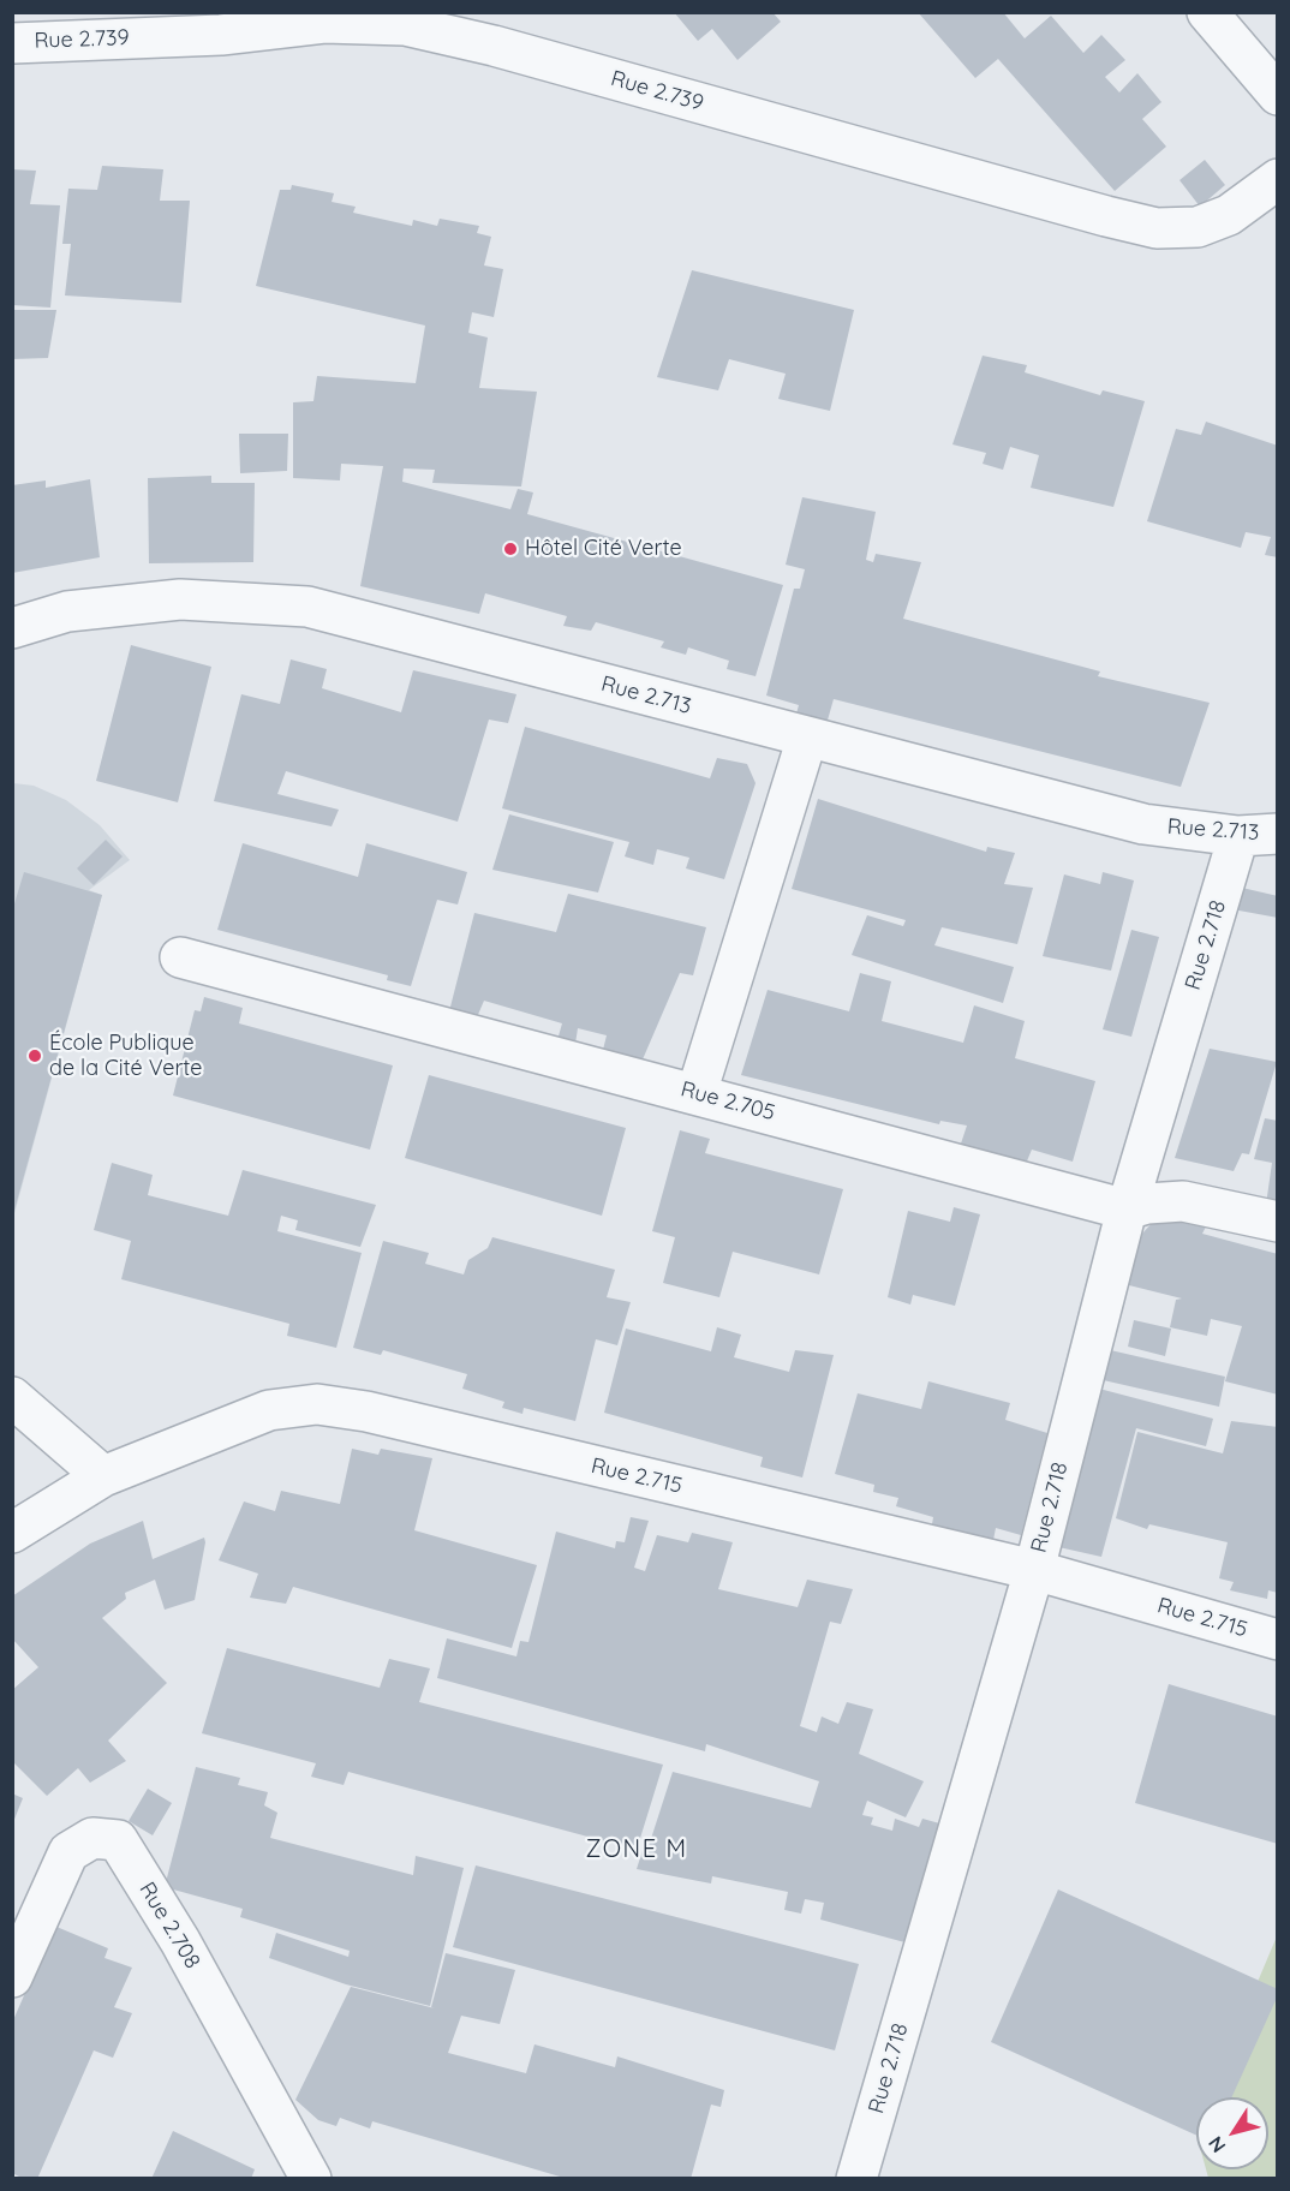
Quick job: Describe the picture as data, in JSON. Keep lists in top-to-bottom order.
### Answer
{
  "streets": {
    "street": [
      "Rue 2.739",
      "Rue 2.713",
      "Rue 2.718",
      "Rue 2.705",
      "Rue 2.715",
      "Rue 2.708"
    ]
  },
  "crossings": [
    ["Rue 2.713", "Rue 2.718"],
    ["Rue 2.718", "Rue 2.705"],
    ["Rue 2.718", "Rue 2.715"]
  ],
  "districts": ["ZONE M"],
  "places": ["Hôtel Cité Verte", "École Publique de la Cité Verte"],
  "north": "bottom left"
}
